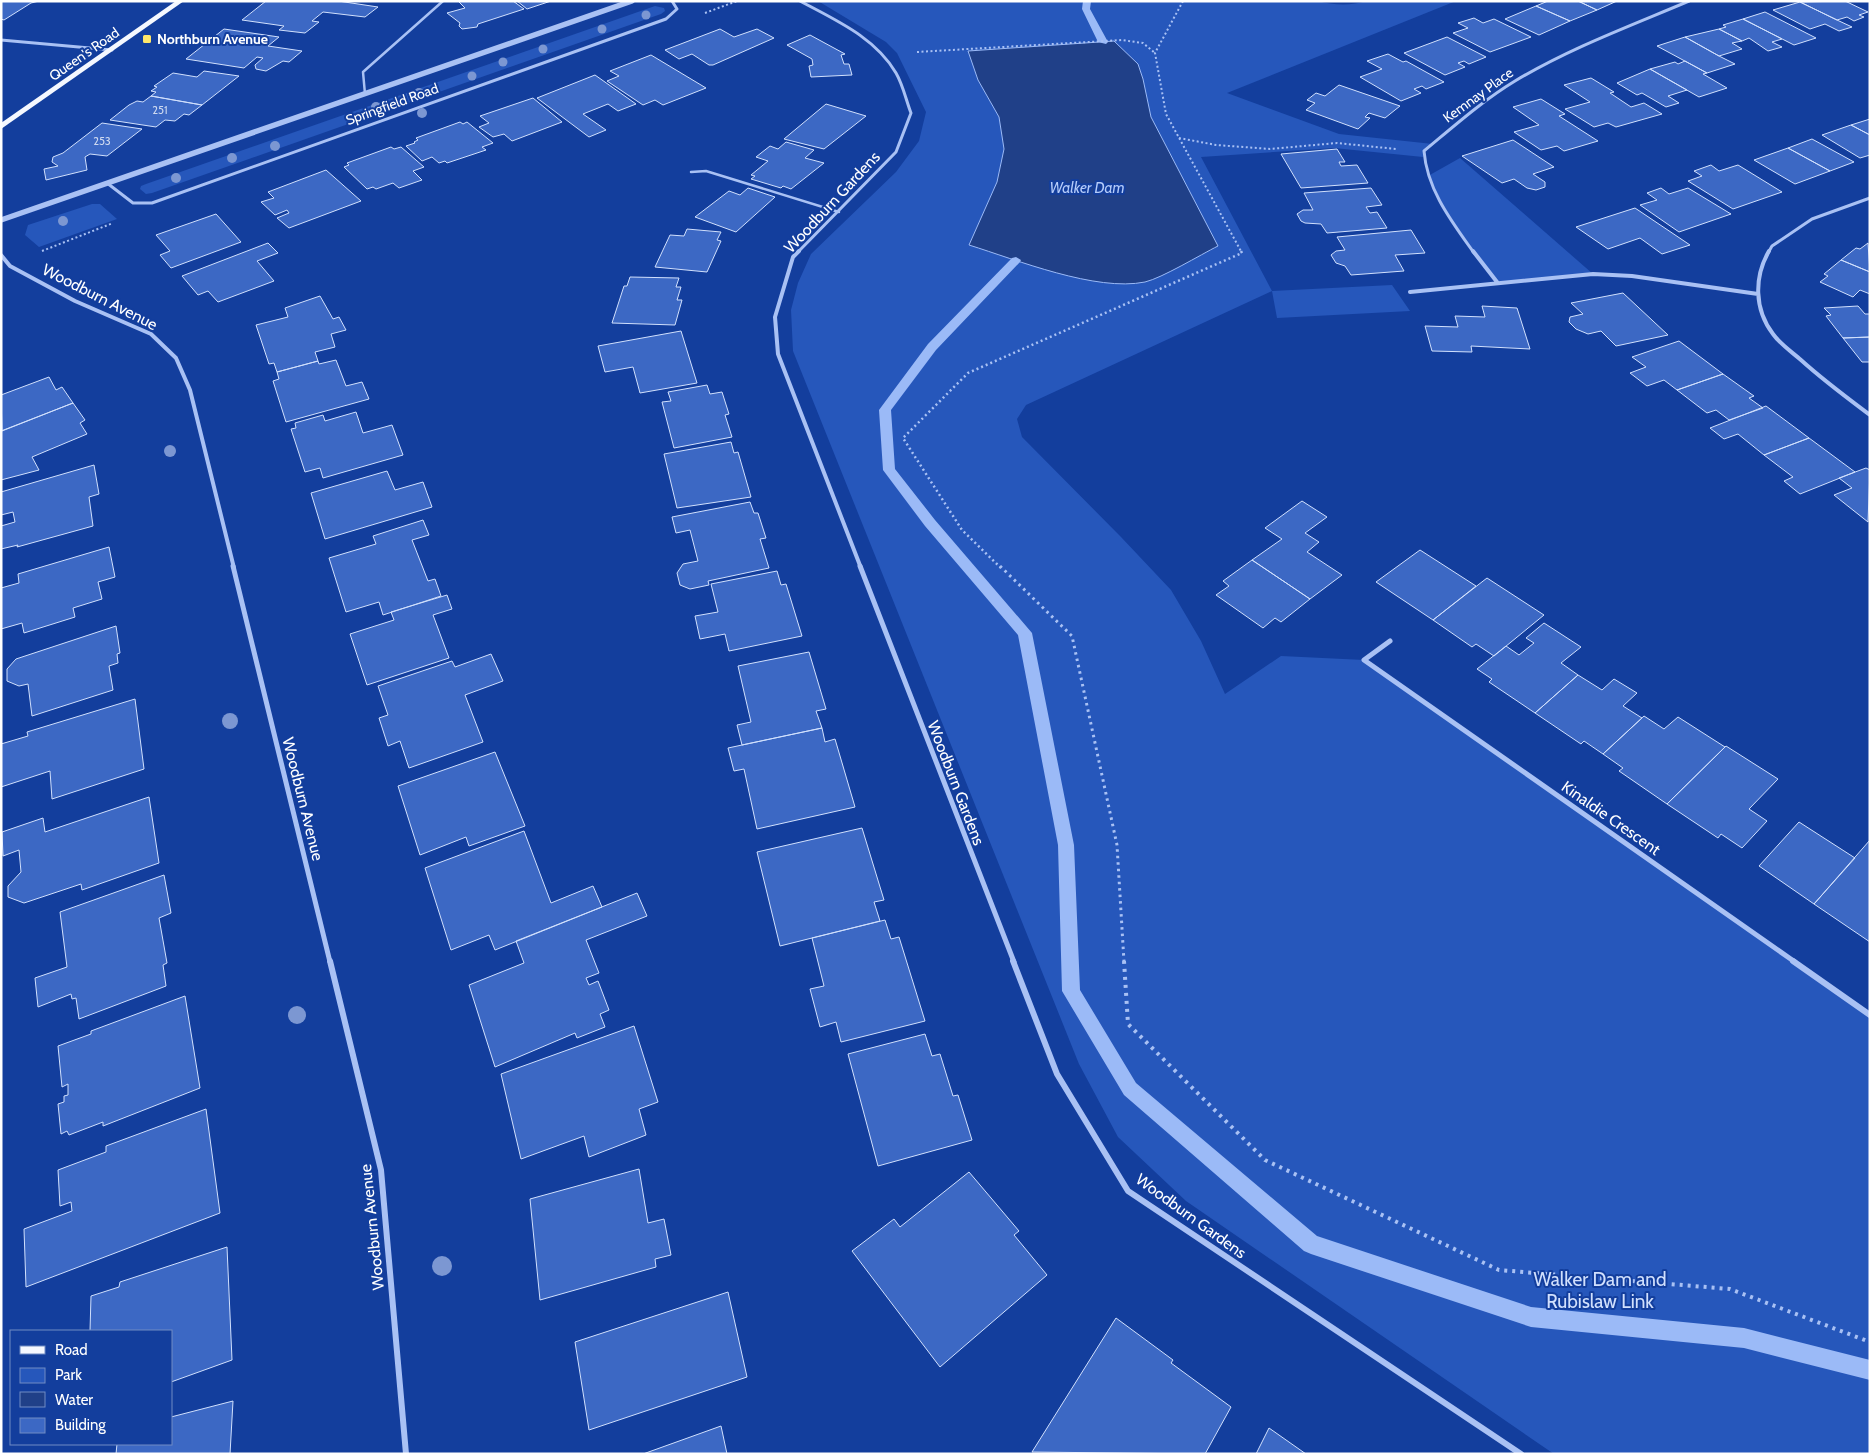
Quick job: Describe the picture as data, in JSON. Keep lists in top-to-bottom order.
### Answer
{
  "streets": {
    "main road": ["Queen's Road"],
    "street": [
      "Kemnay Place",
      "Springfield Road",
      "Woodburn Gardens",
      "Woodburn Avenue",
      "Kinaldie Crescent"
    ]
  },
  "water": ["Walker Dam"],
  "parks": ["Walker Dam and Rubislaw Link"],
  "places": {
    "transit": ["Northburn Avenue"]
  },
  "house_numbers": ["251", "253"],
  "legend": [
    "Road",
    "Park",
    "Water",
    "Building"
  ]
}
